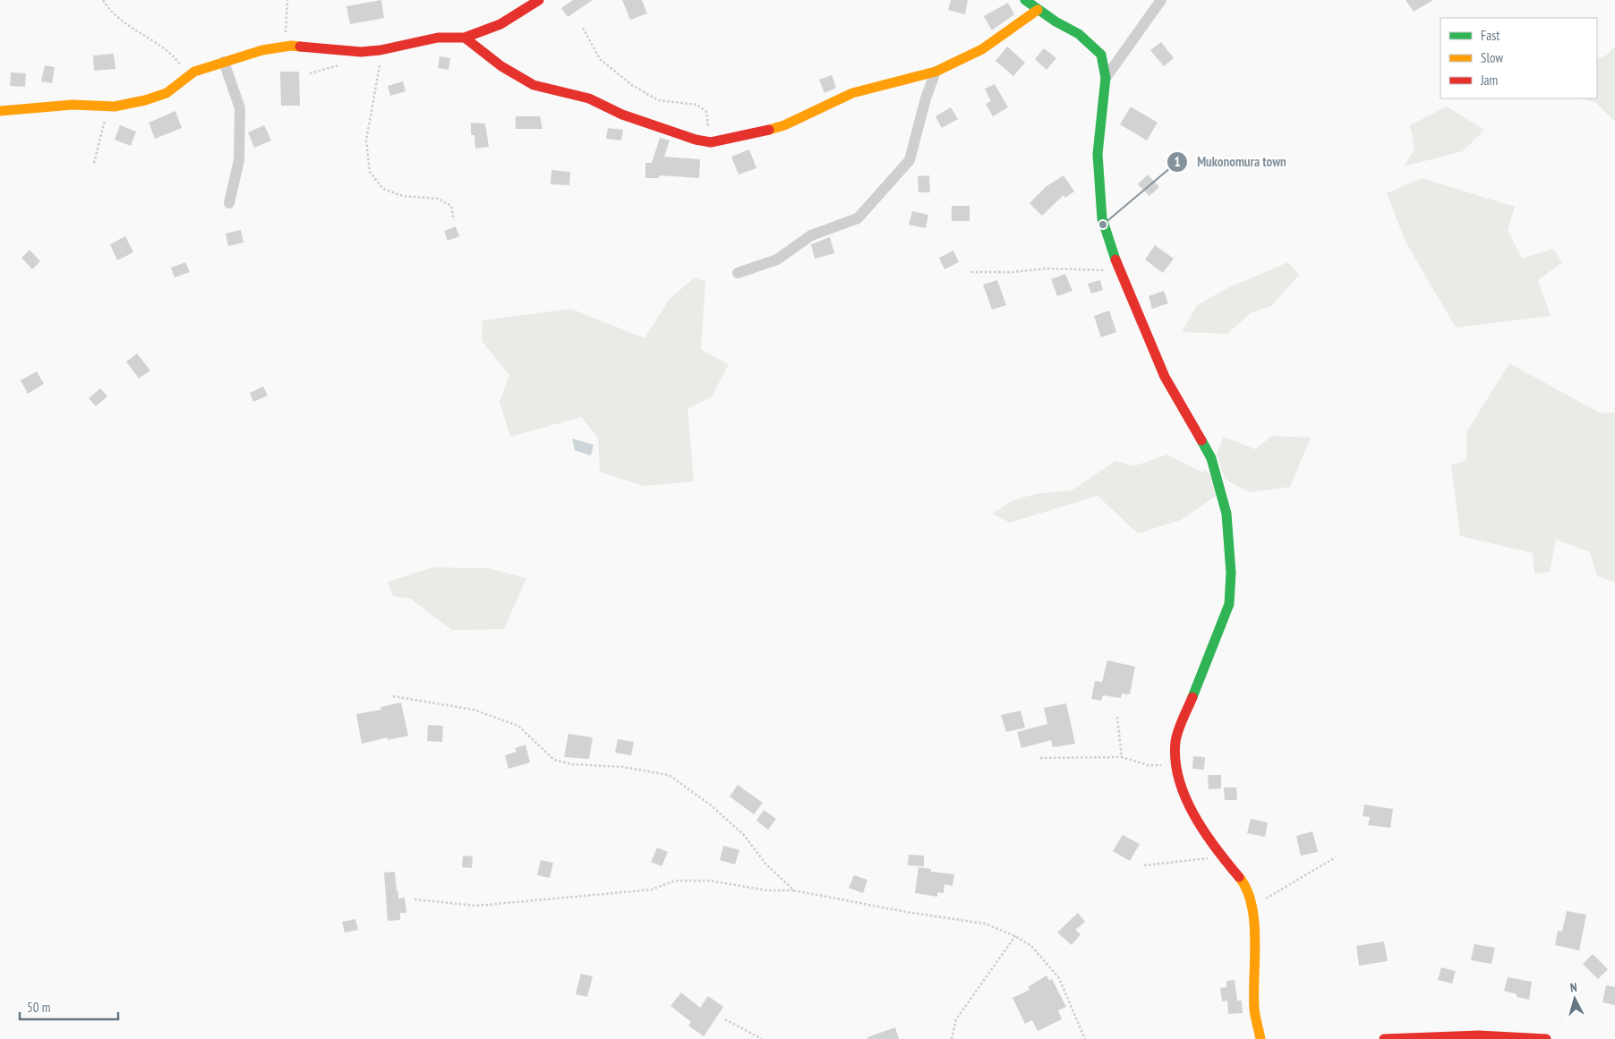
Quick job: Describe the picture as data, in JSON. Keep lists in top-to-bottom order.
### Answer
{
  "places": ["Mukonomura town"],
  "legend": ["Fast", "Slow", "Jam"],
  "scale_bar": "50 m",
  "north": "top"
}
